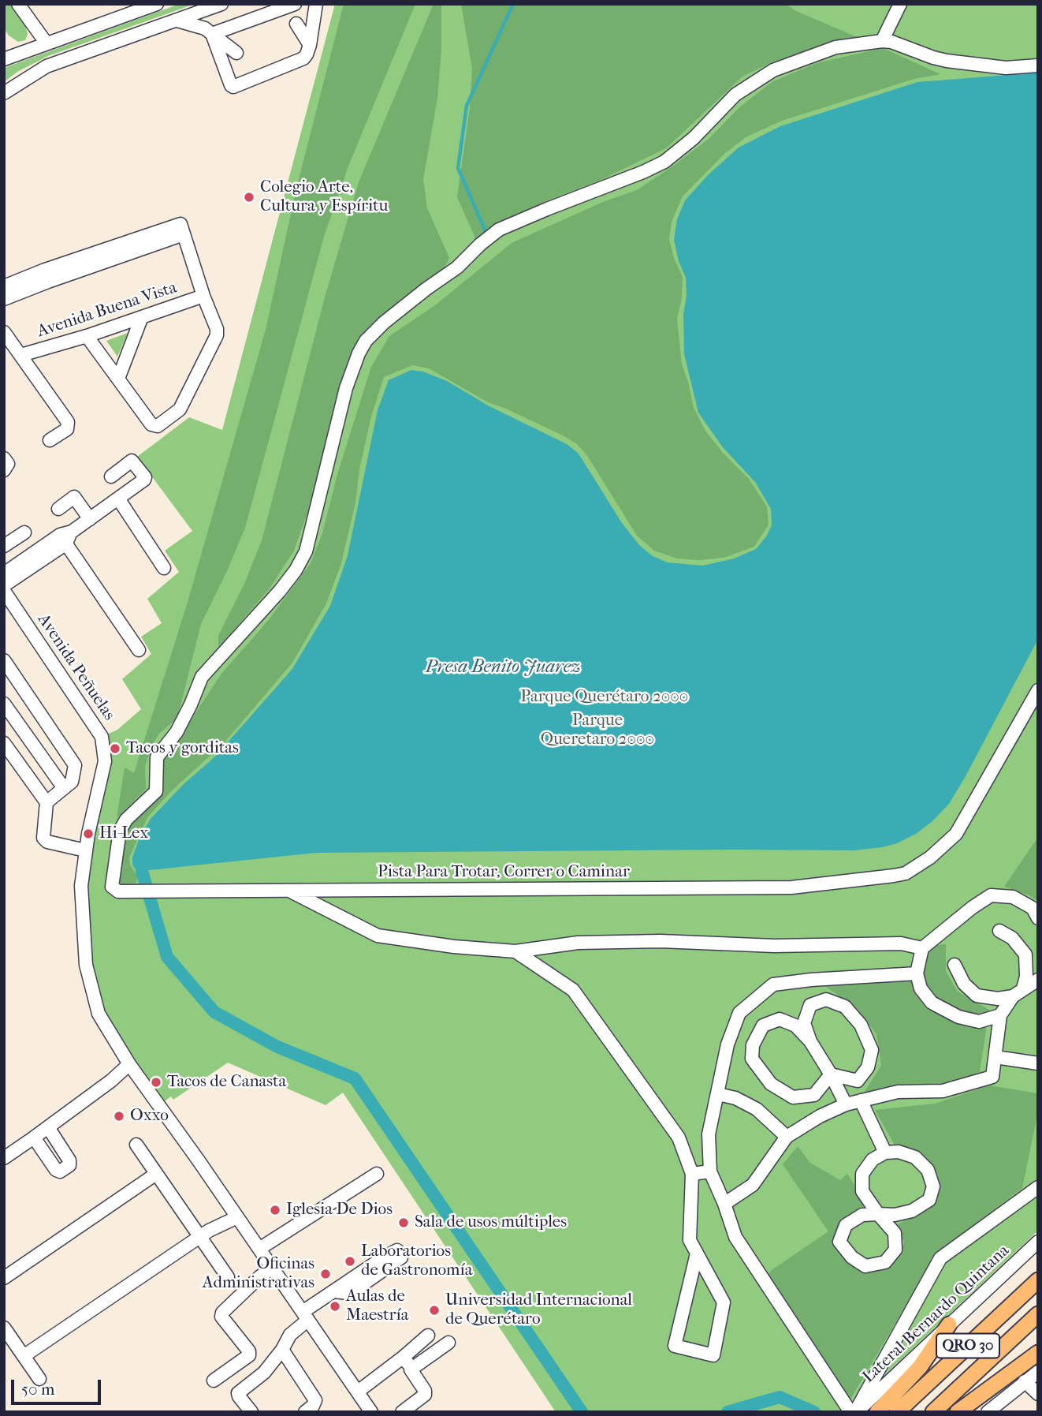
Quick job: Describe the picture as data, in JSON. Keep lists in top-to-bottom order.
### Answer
{
  "streets": {
    "main road": ["QRO 30"],
    "street": [
      "Avenida Buena Vista",
      "Avenida Peñuelas",
      "Pista Para Trotar, Correr o Caminar",
      "Lateral Bernardo Quintana"
    ]
  },
  "water": ["Presa Benito Juarez"],
  "parks": ["Parque Querétaro 2000", "Parque Queretaro 2000"],
  "places": [
    "Colegio Arte, Cultura y Espíritu",
    "Tacos y gorditas",
    "Hi-Lex",
    "Tacos de Canasta",
    "Oxxo",
    "Iglesia De Dios",
    "Sala de usos múltiples",
    "Laboratorios de Gastronomía",
    "Oficinas Administrativas",
    "Aulas de Maestría",
    "Universidad Internacional de Querétaro"
  ],
  "scale_bar": "50 m"
}
